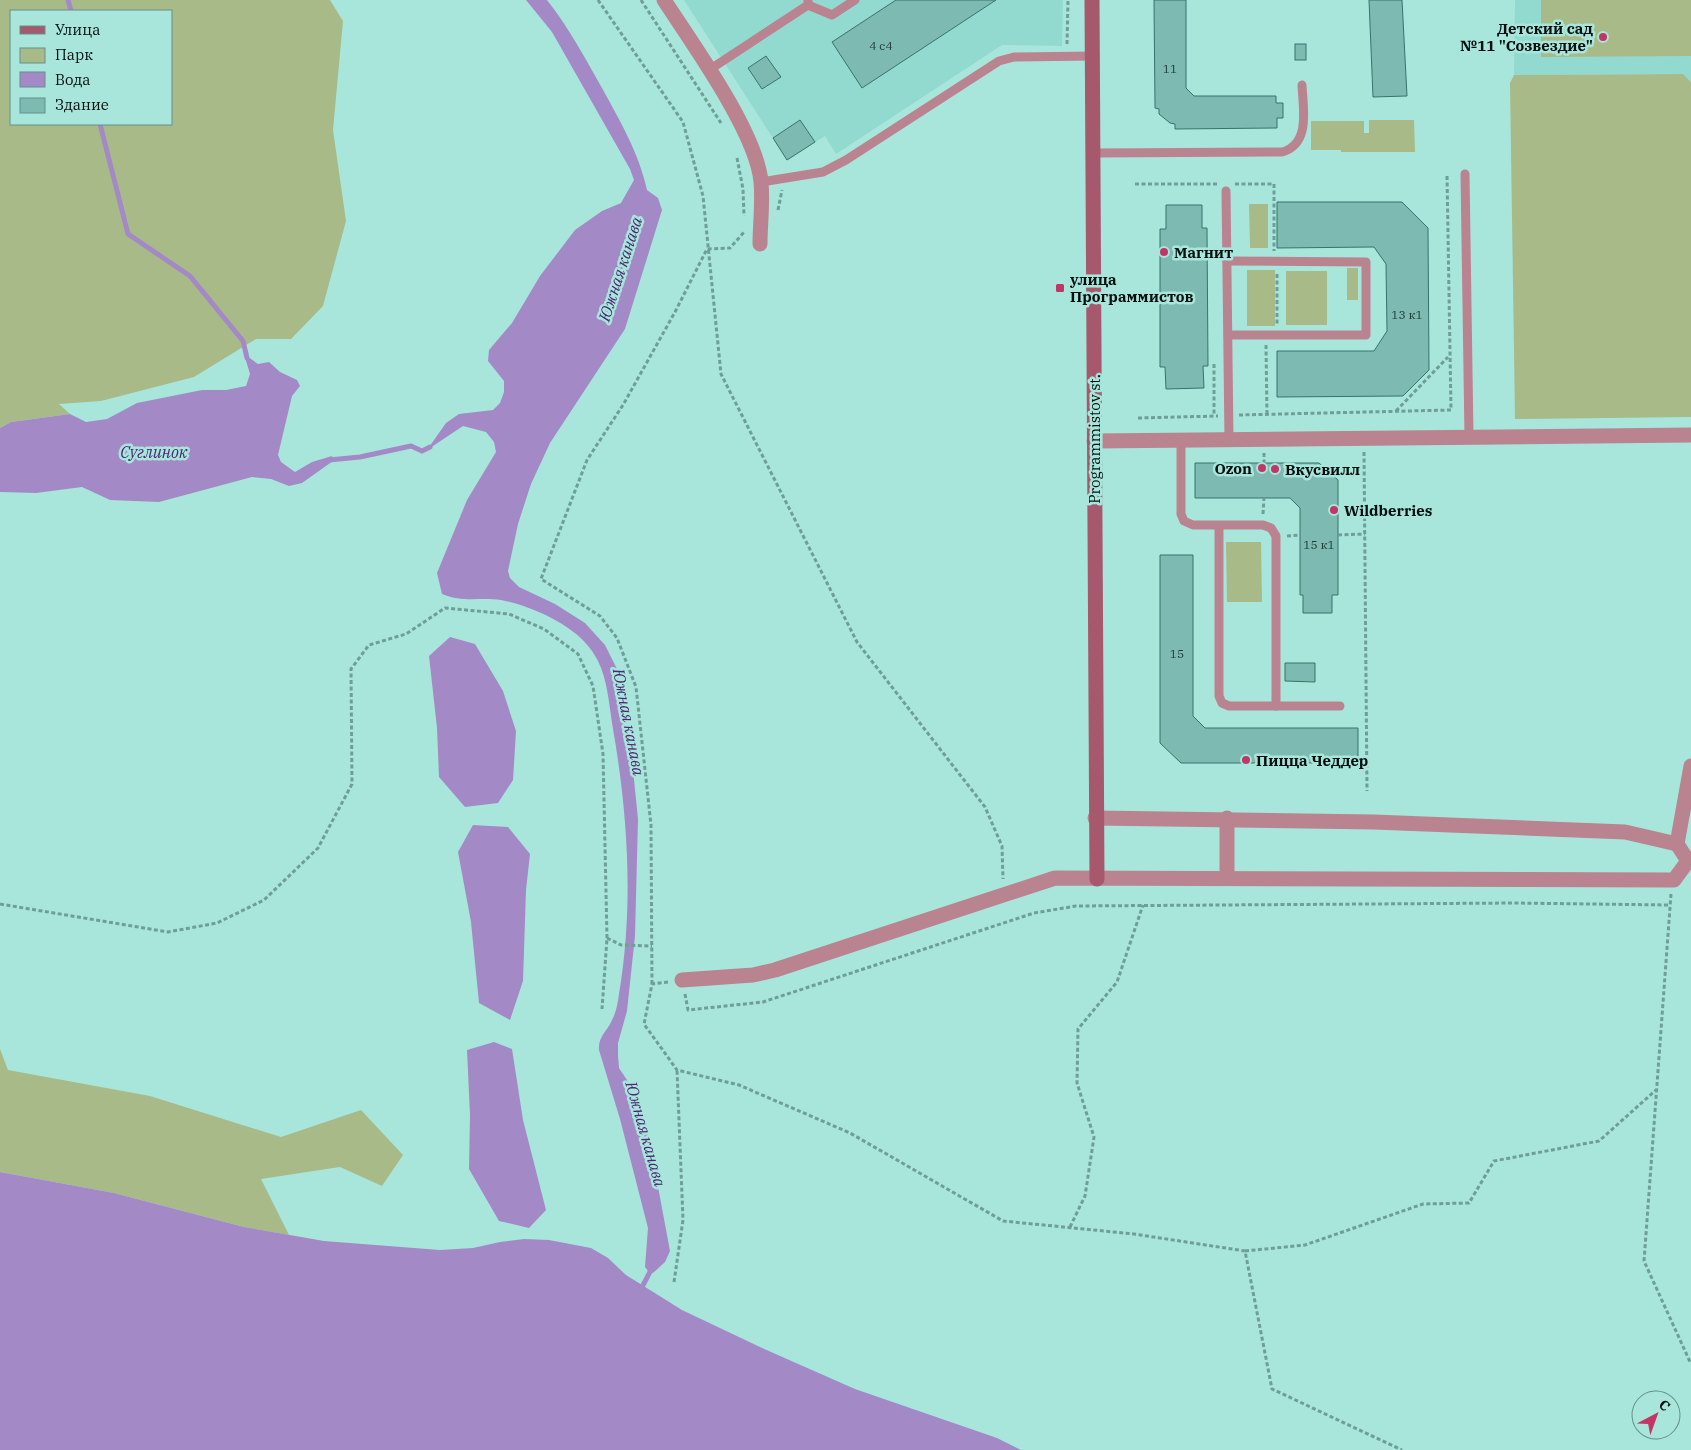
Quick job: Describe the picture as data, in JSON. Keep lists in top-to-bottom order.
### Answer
{
  "streets": {
    "street": ["Programmistov st."]
  },
  "water": ["Южная канава", "Суглинок"],
  "places": {
    "other": [
      "Детский сад №11 \"Созвездие\"",
      "Магнит",
      "Ozon",
      "Вкусвилл",
      "Wildberries",
      "Пицца Чеддер"
    ],
    "transit": ["улица Программистов"]
  },
  "house_numbers": [
    "4 с4",
    "11",
    "13 к1",
    "15 к1",
    "15"
  ],
  "legend": [
    "Улица",
    "Парк",
    "Вода",
    "Здание"
  ],
  "north": "top right"
}
